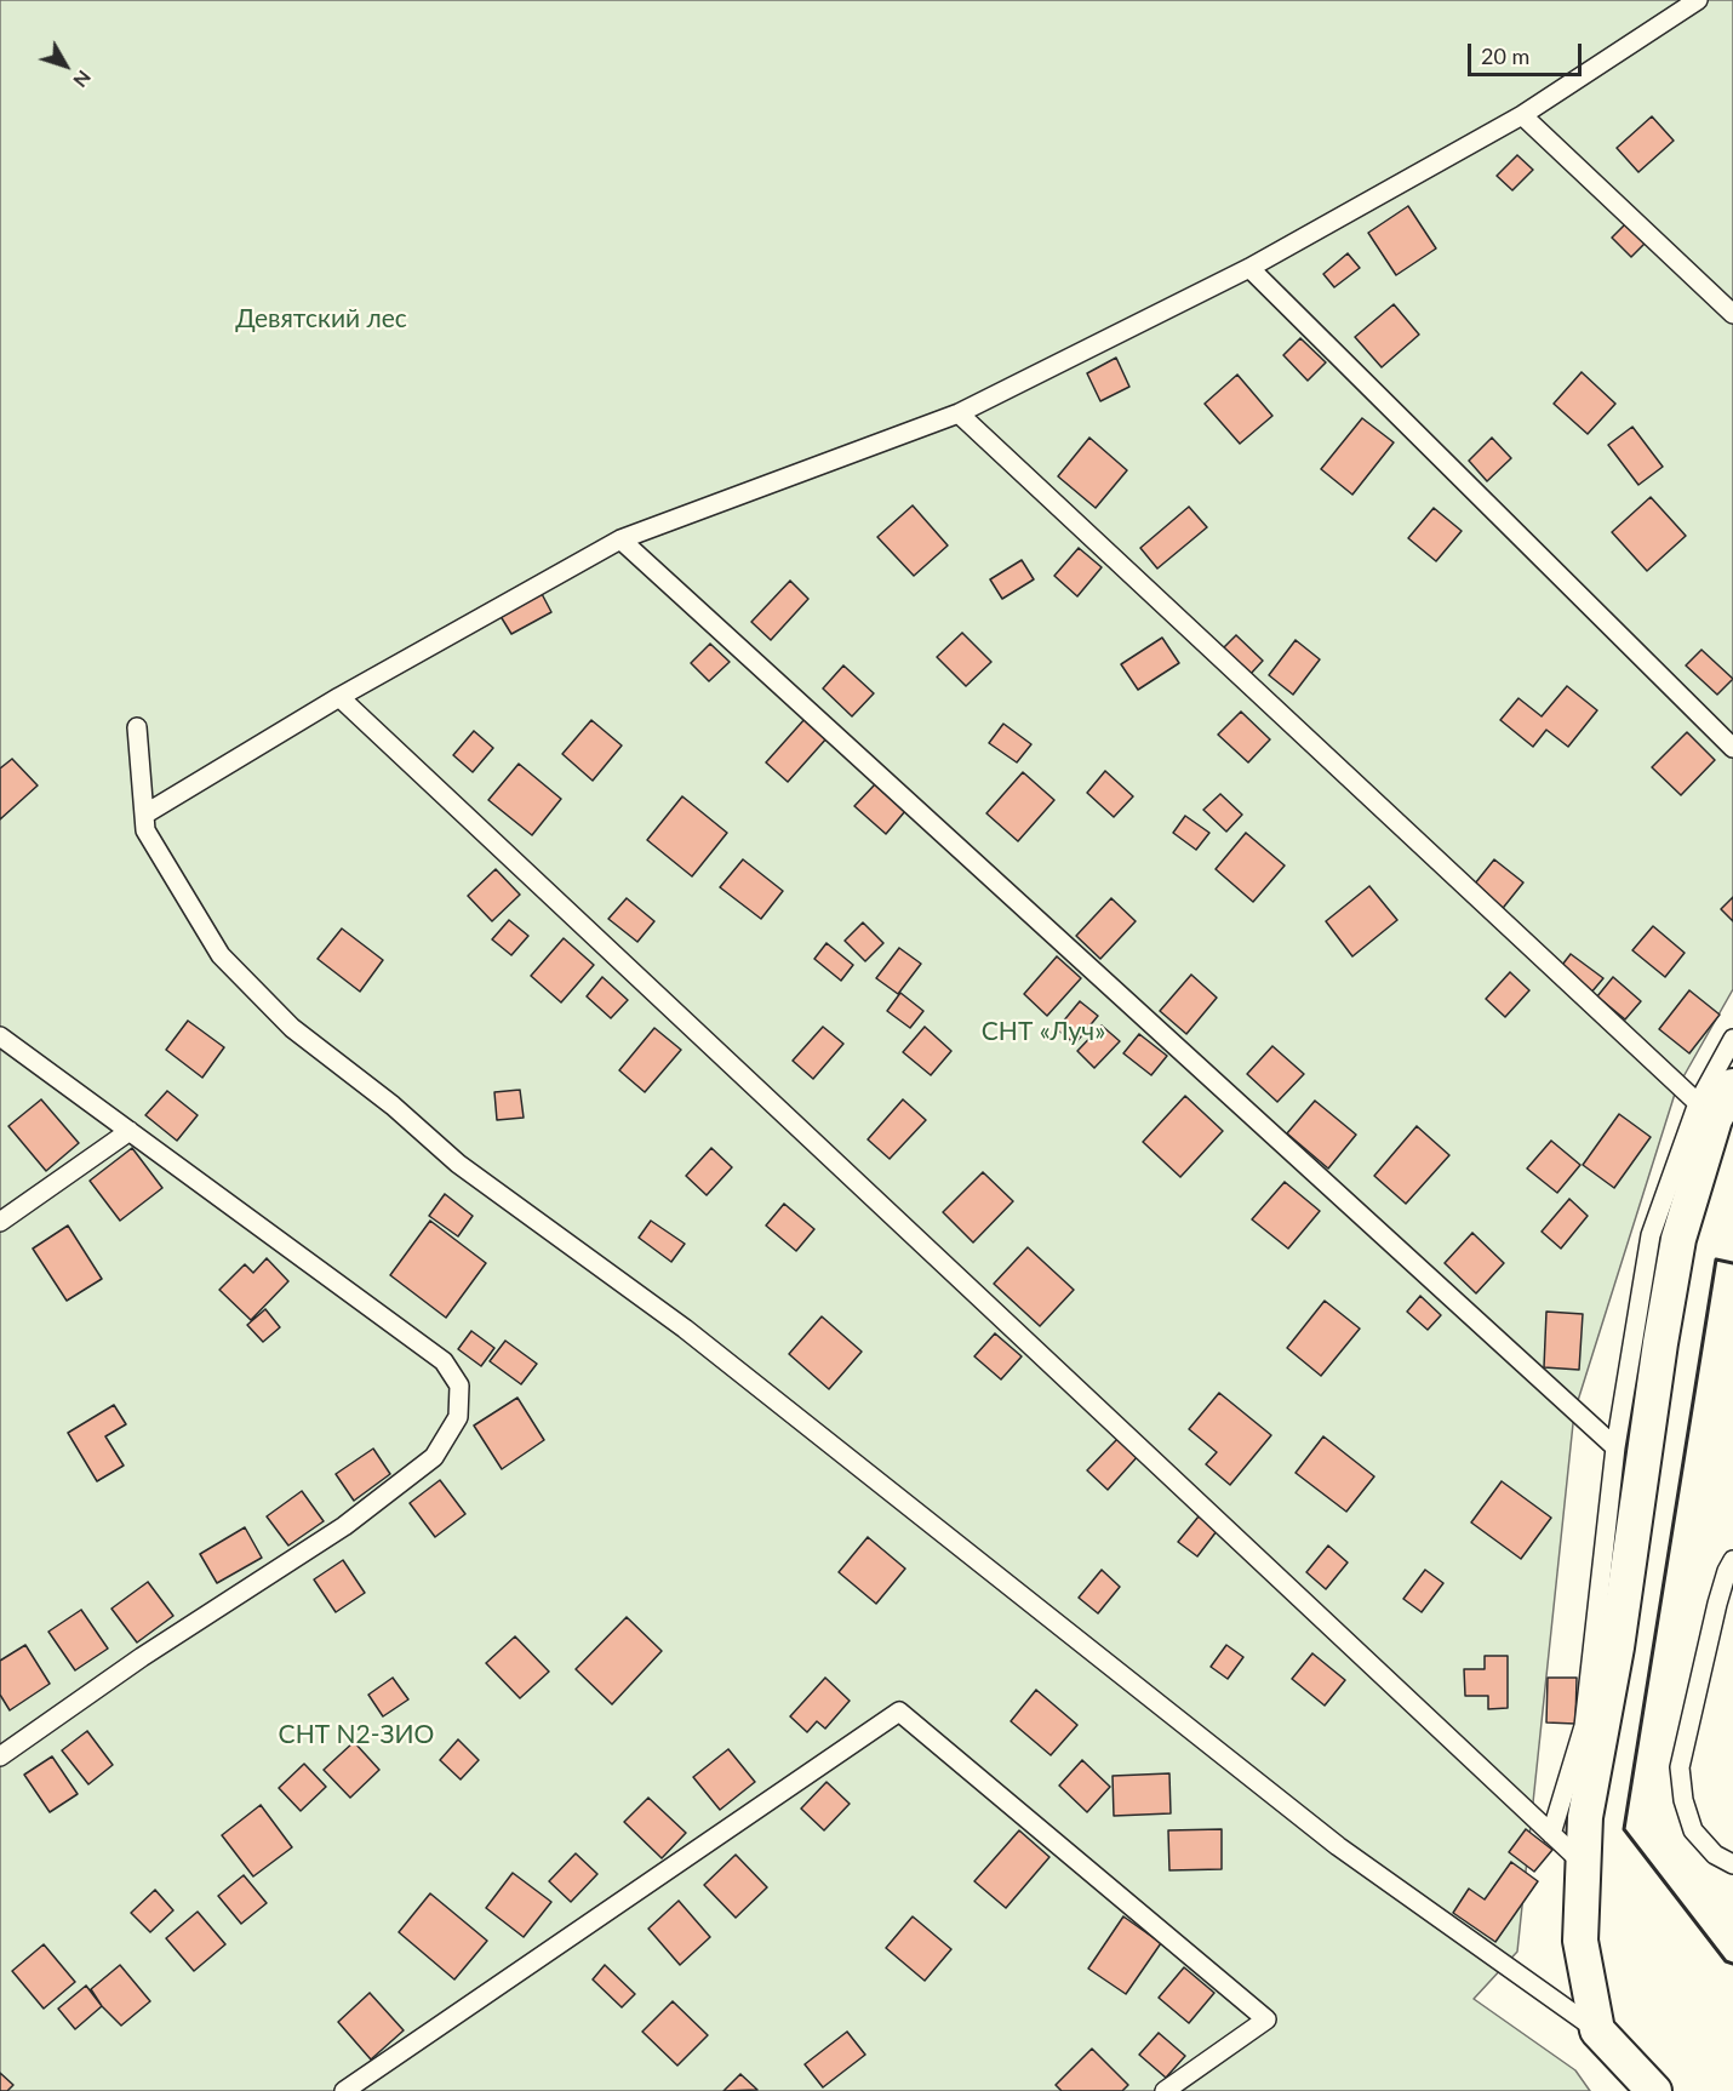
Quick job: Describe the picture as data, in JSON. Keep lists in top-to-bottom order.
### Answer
{
  "parks": ["Девятский лес", "СНТ «Луч»", "СНТ N2-ЗИО"],
  "scale_bar": "20 m",
  "north": "bottom right"
}
